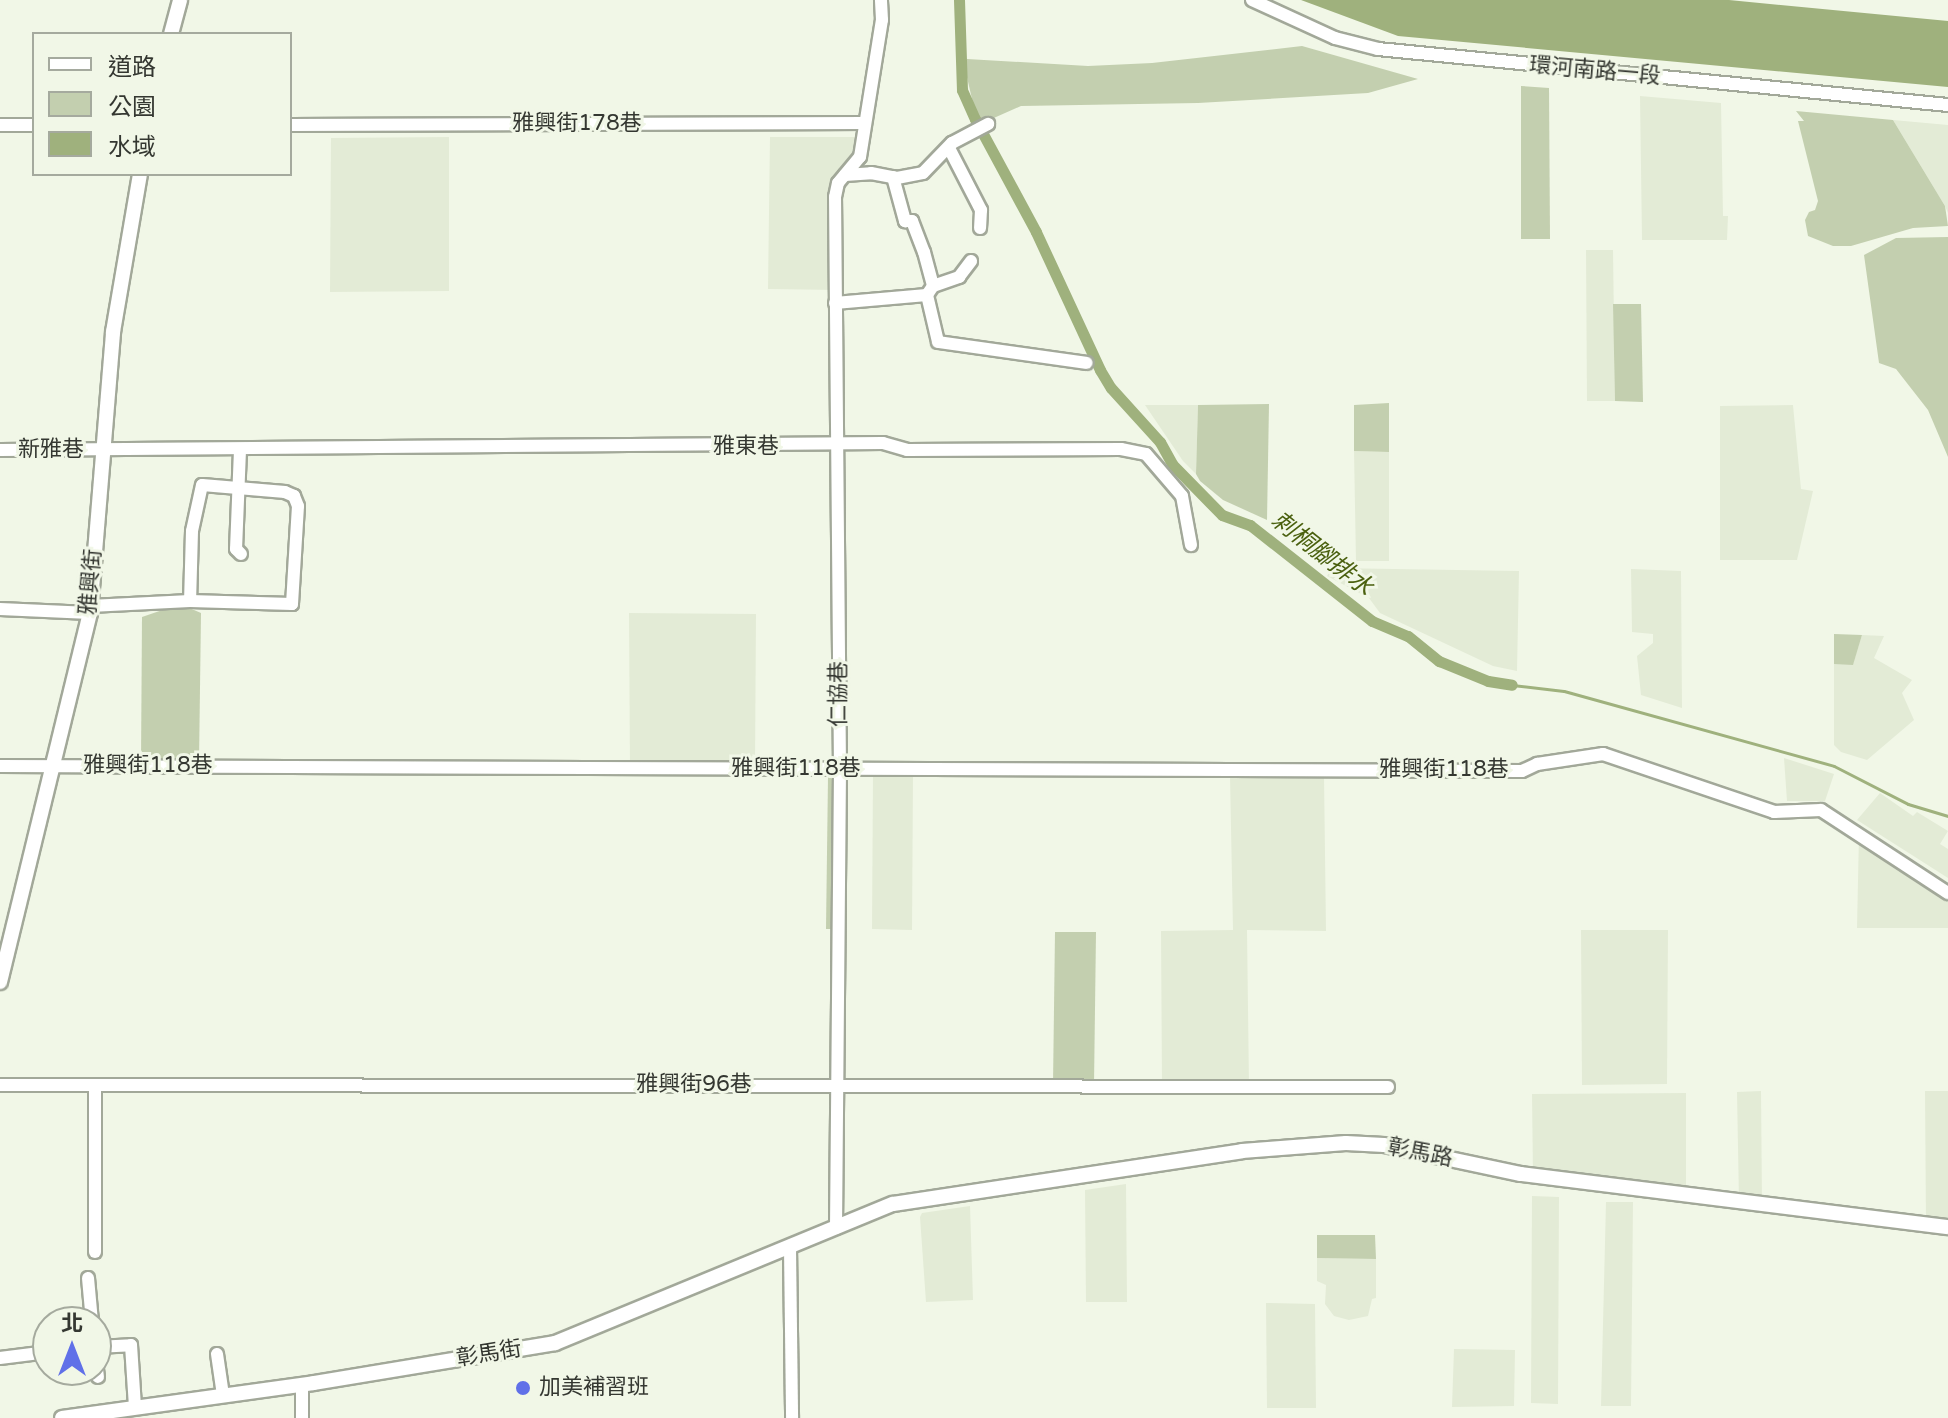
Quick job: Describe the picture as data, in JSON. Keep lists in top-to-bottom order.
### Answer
{
  "streets": {
    "street": [
      "環河南路一段",
      "雅興街178巷",
      "雅東巷",
      "新雅巷",
      "雅興街",
      "仁協巷",
      "雅興街118巷",
      "雅興街96巷",
      "彰馬路",
      "彰馬街"
    ]
  },
  "crossings": [
    ["雅興街178巷", "仁協巷"],
    ["雅東巷", "新雅巷"],
    ["雅東巷", "雅興街"],
    ["雅東巷", "仁協巷"],
    ["新雅巷", "雅興街"],
    ["雅興街", "雅興街118巷"],
    ["仁協巷", "雅興街118巷"],
    ["仁協巷", "雅興街96巷"],
    ["仁協巷", "彰馬街"],
    ["彰馬路", "彰馬街"]
  ],
  "water": ["刺桐腳排水"],
  "places": ["加美補習班"],
  "legend": ["道路", "公園", "水域"],
  "north": "top"
}
